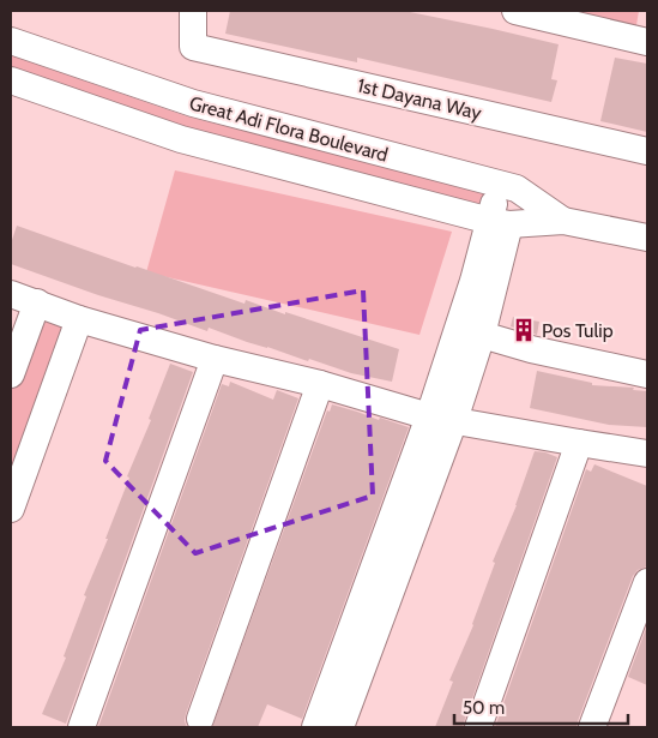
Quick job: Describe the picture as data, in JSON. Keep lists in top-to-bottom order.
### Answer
{
  "streets": {
    "street": ["1st Dayana Way", "Great Adi Flora Boulevard"]
  },
  "places": {
    "building": ["Pos Tulip"]
  },
  "scale_bar": "50 m"
}
